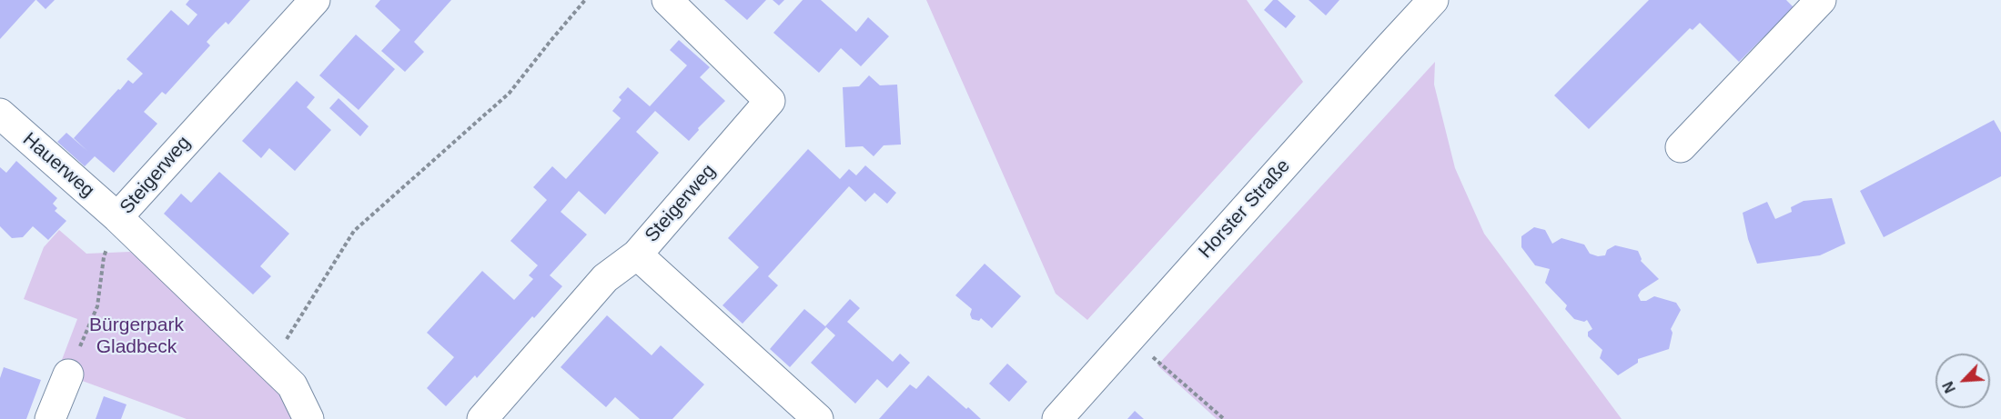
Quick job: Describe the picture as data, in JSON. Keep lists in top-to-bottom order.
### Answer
{
  "streets": {
    "street": ["Hauerweg", "Steigerweg", "Horster Straße"]
  },
  "crossings": [
    ["Hauerweg", "Steigerweg"]
  ],
  "parks": ["Bürgerpark Gladbeck"],
  "north": "bottom left"
}
